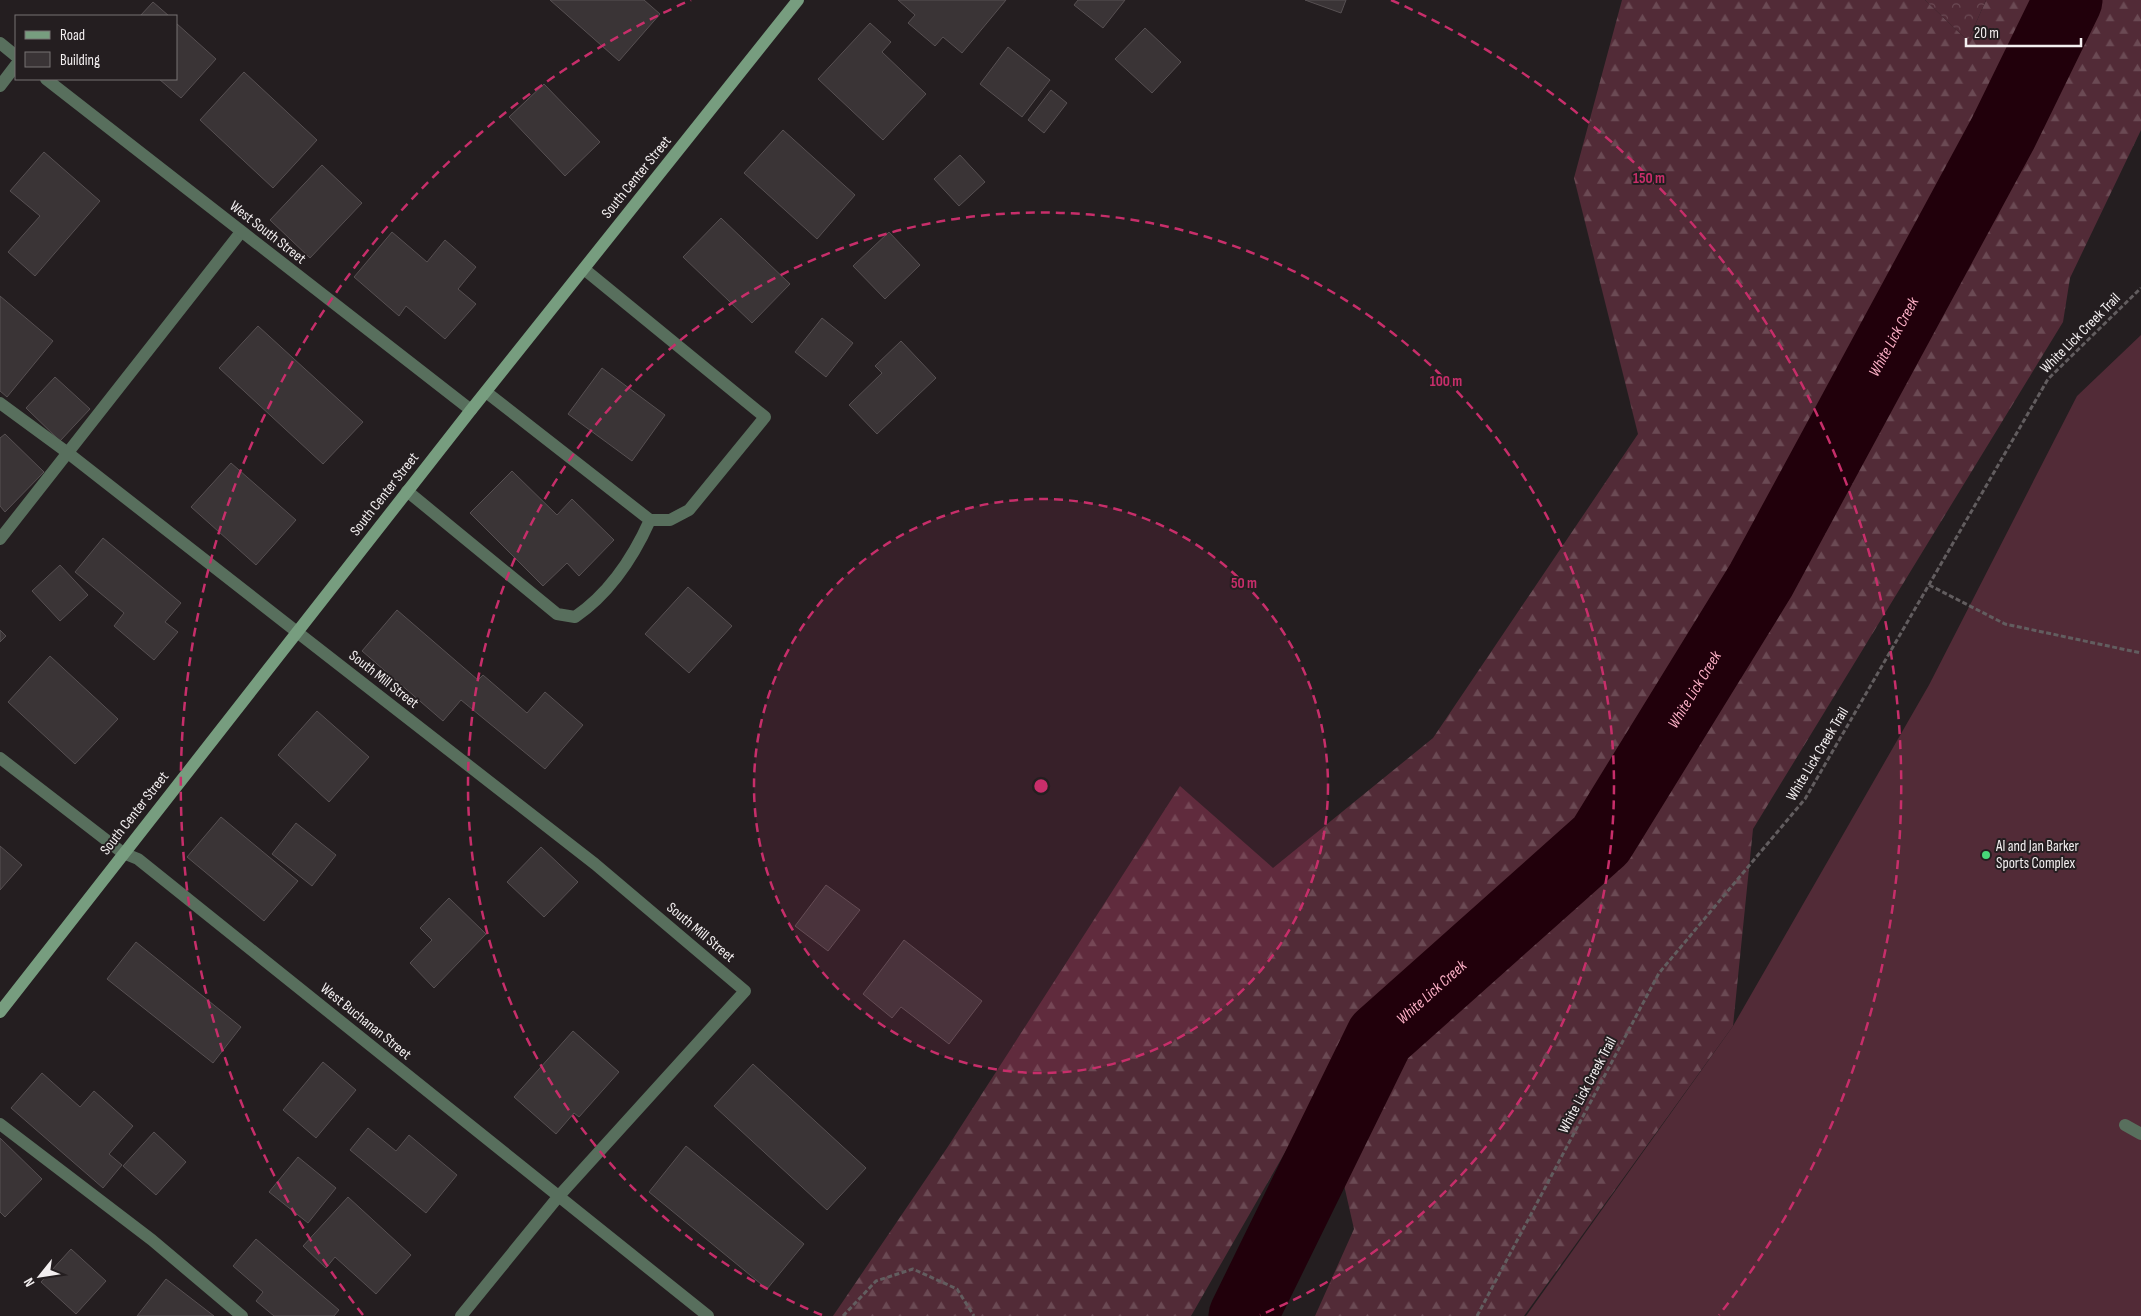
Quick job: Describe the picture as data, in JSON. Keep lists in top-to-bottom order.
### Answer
{
  "streets": {
    "main road": ["South Center Street"],
    "street": ["West South Street", "South Mill Street", "West Buchanan Street"],
    "path": ["White Lick Creek Trail"]
  },
  "crossings": [
    ["South Center Street", "West South Street"],
    ["South Center Street", "South Mill Street"],
    ["South Center Street", "West Buchanan Street"],
    ["South Mill Street", "West Buchanan Street"]
  ],
  "water": ["White Lick Creek"],
  "places": ["Al and Jan Barker Sports Complex"],
  "legend": ["Road", "Building"],
  "scale_bar": "20 m",
  "north": "bottom left",
  "rings": ["150 m", "100 m", "50 m"]
}
